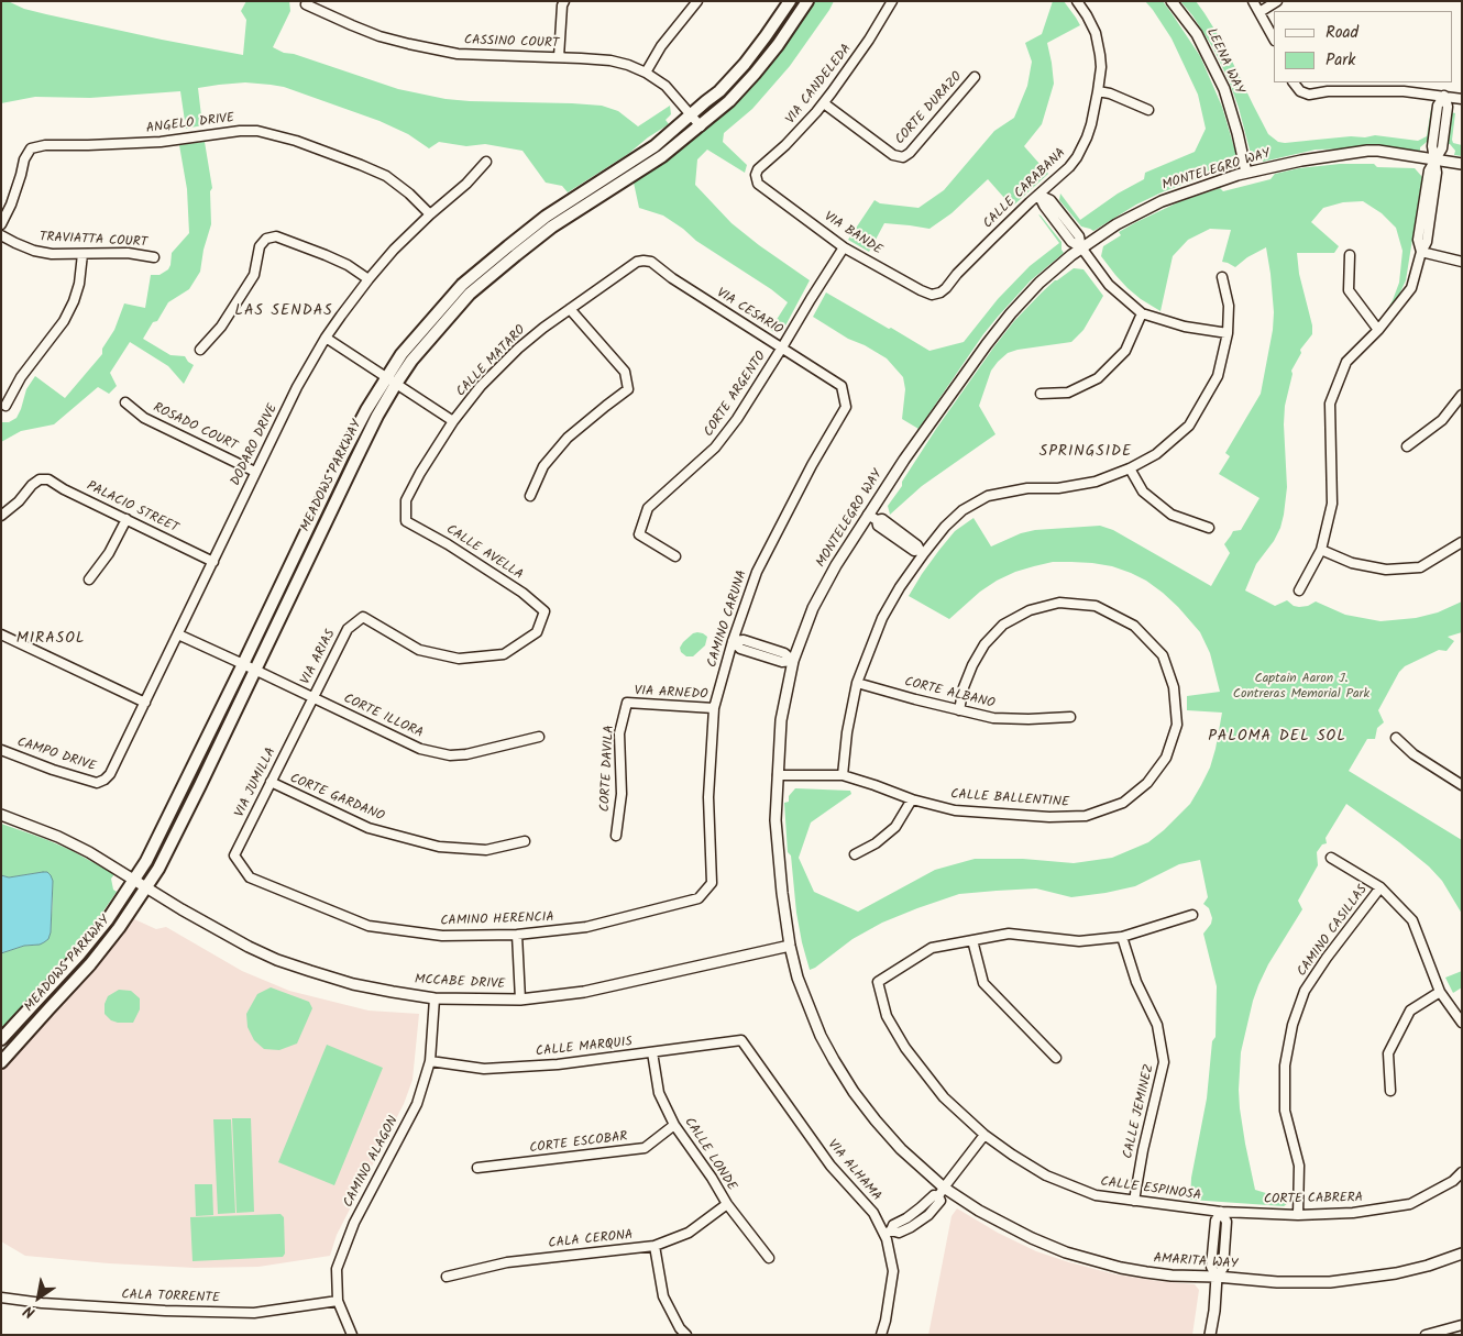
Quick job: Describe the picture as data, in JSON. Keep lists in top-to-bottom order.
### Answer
{
  "streets": {
    "main road": ["MEADOWS PARKWAY"],
    "street": [
      "CASSINO COURT",
      "LEENA WAY",
      "VIA CANDELEDA",
      "CORTE DURAZO",
      "ANGELO DRIVE",
      "MONTELEGRO WAY",
      "CALLE CARABANA",
      "VIA BANDE",
      "TRAVIATTA COURT",
      "VIA CESARIO",
      "CALLE MATARO",
      "CORTE ARGENTO",
      "ROSADO COURT",
      "DODARO DRIVE",
      "PALACIO STREET",
      "CALLE AVELLA",
      "CAMINO CARUNA",
      "VIA ARIAS",
      "VIA ARNEDO",
      "CORTE ALBANO",
      "CORTE ILLORA",
      "CAMPO DRIVE",
      "CORTE DAVILA",
      "VIA JUMILLA",
      "CORTE GARDANO",
      "CALLE BALLENTINE",
      "CAMINO HERENCIA",
      "CAMINO CASILLAS",
      "MCCABE DRIVE",
      "CALLE MARQUIS",
      "CALLE JEMINEZ",
      "CORTE ESCOBAR",
      "CALLE LONDE",
      "CAMINO ALAGON",
      "VIA ALHAMA",
      "CALLE ESPINOSA",
      "CORTE CABRERA",
      "CALA CERONA",
      "AMARITA WAY",
      "CALA TORRENTE"
    ]
  },
  "crossings": [
    ["CASSINO COURT", "MEADOWS PARKWAY"],
    ["LEENA WAY", "MONTELEGRO WAY"],
    ["VIA CANDELEDA", "CORTE DURAZO"],
    ["VIA CANDELEDA", "VIA BANDE"],
    ["ANGELO DRIVE", "DODARO DRIVE"],
    ["MONTELEGRO WAY", "CALLE BALLENTINE"],
    ["MONTELEGRO WAY", "MCCABE DRIVE"],
    ["MONTELEGRO WAY", "AMARITA WAY"],
    ["CALLE CARABANA", "VIA BANDE"],
    ["VIA BANDE", "CORTE ARGENTO"],
    ["VIA CESARIO", "CALLE MATARO"],
    ["VIA CESARIO", "CORTE ARGENTO"],
    ["VIA CESARIO", "CAMINO CARUNA"],
    ["CALLE MATARO", "CALLE AVELLA"],
    ["ROSADO COURT", "DODARO DRIVE"],
    ["DODARO DRIVE", "PALACIO STREET"],
    ["DODARO DRIVE", "CORTE ILLORA"],
    ["DODARO DRIVE", "CAMPO DRIVE"],
    ["MEADOWS PARKWAY", "CORTE ILLORA"],
    ["MEADOWS PARKWAY", "MCCABE DRIVE"],
    ["CALLE AVELLA", "VIA ARIAS"],
    ["CAMINO CARUNA", "VIA ARNEDO"],
    ["CAMINO CARUNA", "CAMINO HERENCIA"],
    ["VIA ARIAS", "CORTE ILLORA"],
    ["VIA ARIAS", "VIA JUMILLA"],
    ["VIA ARNEDO", "CORTE DAVILA"],
    ["CORTE ALBANO", "CALLE BALLENTINE"],
    ["CORTE ILLORA", "VIA JUMILLA"],
    ["VIA JUMILLA", "CORTE GARDANO"],
    ["VIA JUMILLA", "CAMINO HERENCIA"],
    ["CAMINO CASILLAS", "CORTE CABRERA"],
    ["MCCABE DRIVE", "CAMINO ALAGON"],
    ["CALLE MARQUIS", "CALLE LONDE"],
    ["CALLE MARQUIS", "CAMINO ALAGON"],
    ["CALLE MARQUIS", "VIA ALHAMA"],
    ["CALLE JEMINEZ", "CALLE ESPINOSA"],
    ["CORTE ESCOBAR", "CALLE LONDE"],
    ["CALLE LONDE", "CALA CERONA"],
    ["CAMINO ALAGON", "CALA TORRENTE"],
    ["CALLE ESPINOSA", "CORTE CABRERA"]
  ],
  "districts": [
    "LAS SENDAS",
    "SPRINGSIDE",
    "MIRASOL",
    "PALOMA DEL SOL"
  ],
  "parks": ["Captain Aaron J. Contreras Memorial Park"],
  "legend": ["Road", "Park"],
  "north": "bottom left"
}
